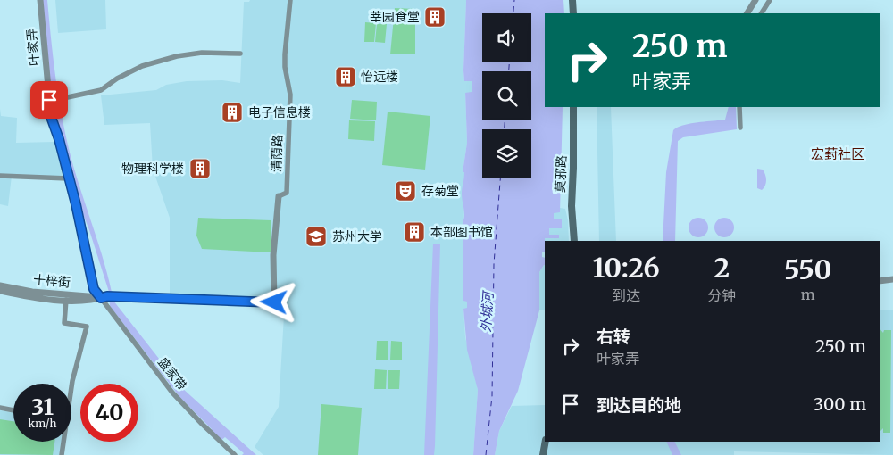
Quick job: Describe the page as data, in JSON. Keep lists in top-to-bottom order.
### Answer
{
  "streets": {
    "main road": ["莫邪路"],
    "street": [
      "叶家弄",
      "清荫路",
      "十梓街",
      "盛家带"
    ]
  },
  "crossings": [
    ["叶家弄", "十梓街"],
    ["叶家弄", "盛家带"],
    ["清荫路", "十梓街"],
    ["十梓街", "盛家带"]
  ],
  "districts": ["宏葑社区"],
  "water": ["外城河"],
  "places": {
    "building": [
      "莘园食堂",
      "怡远楼",
      "电子信息楼",
      "物理科学楼",
      "本部图书馆"
    ],
    "theatre": ["存菊堂"],
    "school or university": ["苏州大学"]
  },
  "page": {
    "turn": ["250 m", "叶家弄"],
    "eta": [
      "10:26",
      "到达",
      "2",
      "分钟",
      "550",
      "m"
    ],
    "list": [
      {
        "name": "右转",
        "note": "叶家弄",
        "value": "250 m"
      },
      {
        "name": "到达目的地",
        "value": "300 m"
      }
    ],
    "speed": "31 km/h",
    "limit": "40"
  }
}
